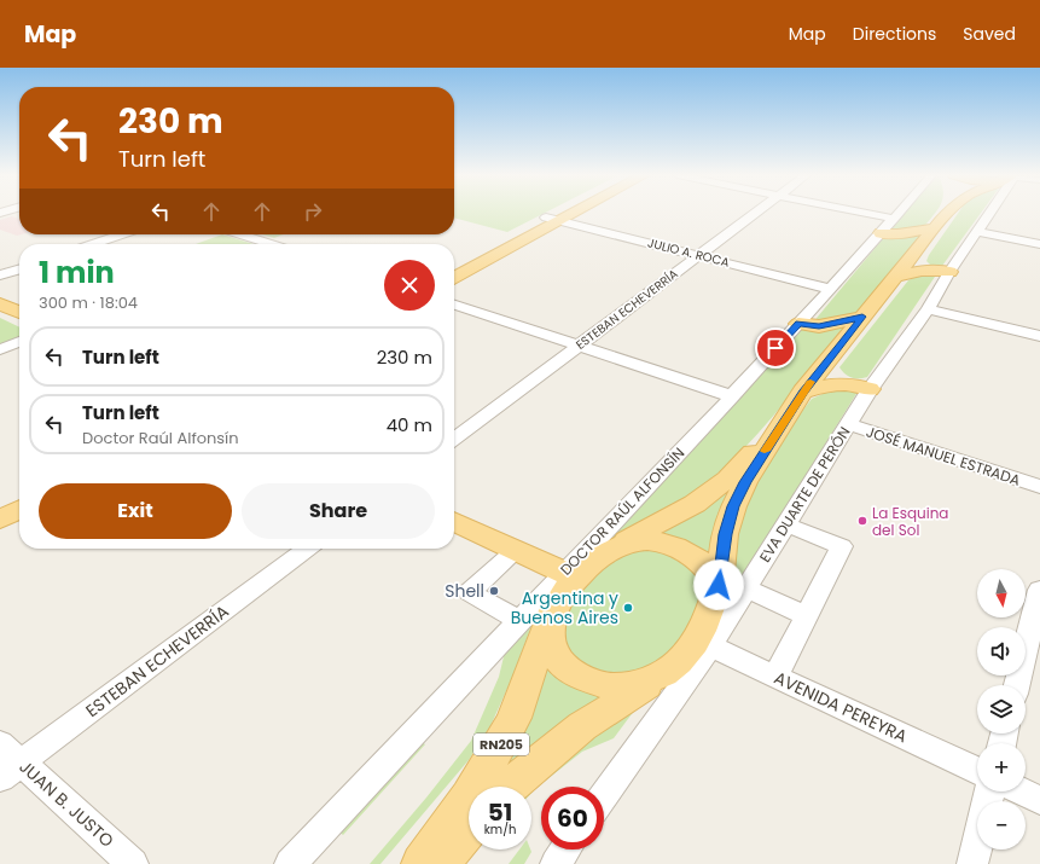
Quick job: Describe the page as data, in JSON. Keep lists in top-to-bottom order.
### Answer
{
  "streets": {
    "main road": ["RN205"],
    "street": [
      "JULIO A. ROCA",
      "ESTEBAN ECHEVERRÍA",
      "JOSÉ MANUEL ESTRADA",
      "EVA DUARTE DE PERÓN",
      "DOCTOR RAÚL ALFONSÍN",
      "AVENIDA PEREYRA",
      "JUAN B. JUSTO"
    ]
  },
  "crossings": [
    ["JULIO A. ROCA", "ESTEBAN ECHEVERRÍA"],
    ["JULIO A. ROCA", "DOCTOR RAÚL ALFONSÍN"],
    ["ESTEBAN ECHEVERRÍA", "JUAN B. JUSTO"],
    ["JOSÉ MANUEL ESTRADA", "EVA DUARTE DE PERÓN"],
    ["EVA DUARTE DE PERÓN", "DOCTOR RAÚL ALFONSÍN"],
    ["EVA DUARTE DE PERÓN", "AVENIDA PEREYRA"],
    ["EVA DUARTE DE PERÓN", "RN205"],
    ["DOCTOR RAÚL ALFONSÍN", "AVENIDA PEREYRA"],
    ["DOCTOR RAÚL ALFONSÍN", "RN205"],
    ["AVENIDA PEREYRA", "RN205"]
  ],
  "places": ["La Esquina del Sol", "Shell", "Argentina y Buenos Aires"],
  "north": "bottom",
  "page": {
    "header": "Map",
    "nav": ["Map", "Directions", "Saved"],
    "turn": ["230 m", "Turn left"],
    "heading": ["1 min", "300 m · 18:04"],
    "list": [
      {
        "name": "Turn left",
        "value": "230 m"
      },
      {
        "name": "Turn left",
        "note": "Doctor Raúl Alfonsín",
        "value": "40 m"
      }
    ],
    "buttons": ["Exit", "Share"],
    "map_buttons": ["+", "−"],
    "speed": "51 km/h",
    "limit": "60"
  }
}
